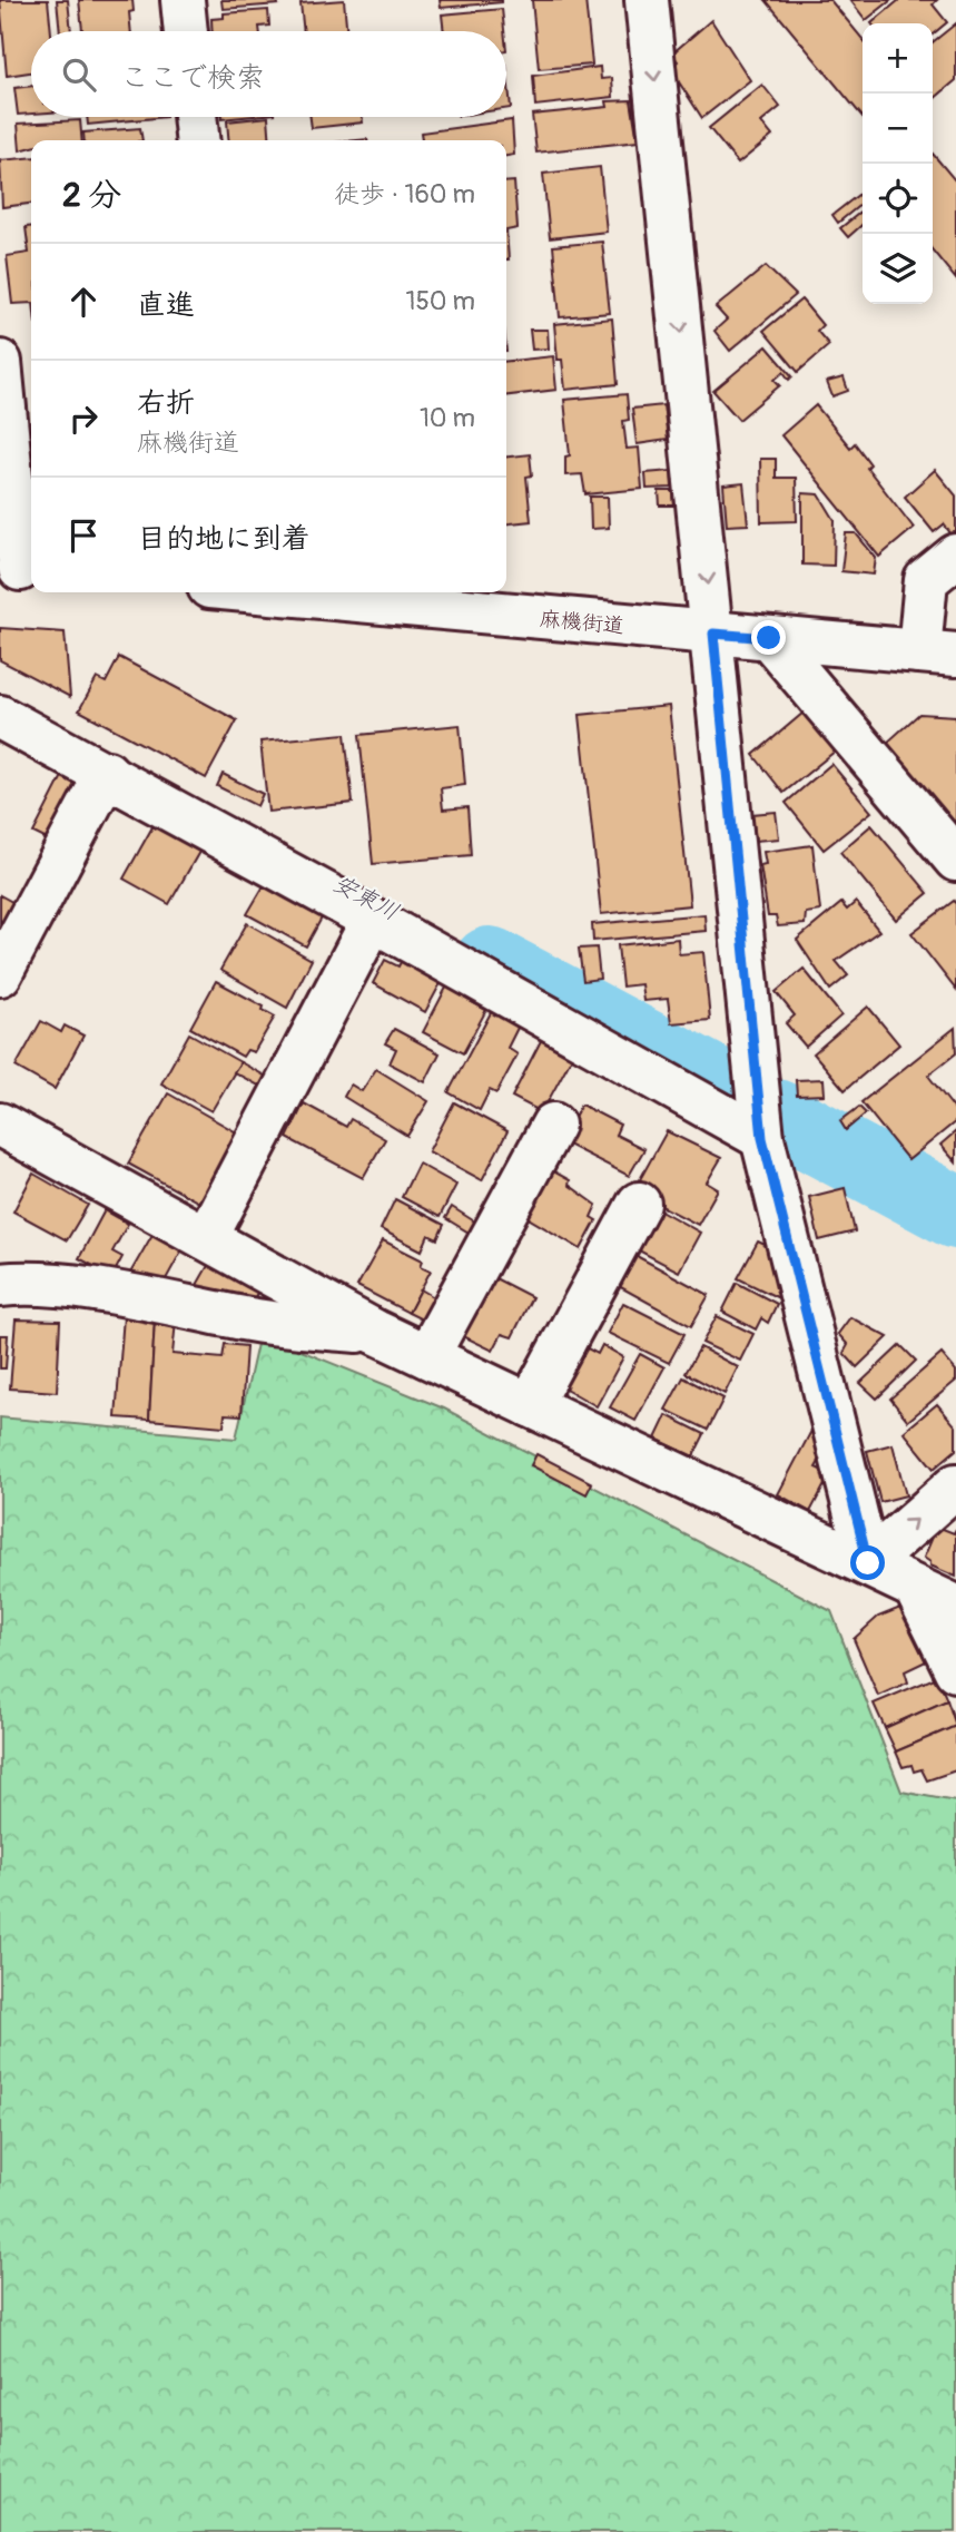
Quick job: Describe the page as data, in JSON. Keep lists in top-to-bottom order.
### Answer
{
  "streets": {
    "street": ["麻機街道"]
  },
  "water": ["安東川"],
  "page": {
    "map_buttons": ["+", "−"],
    "search": "ここで検索",
    "heading": ["2 分", "徒歩 · 160 m"],
    "list": [
      ["直進", "150 m"],
      ["右折", "麻機街道", "10 m"],
      "目的地に到着"
    ]
  }
}
